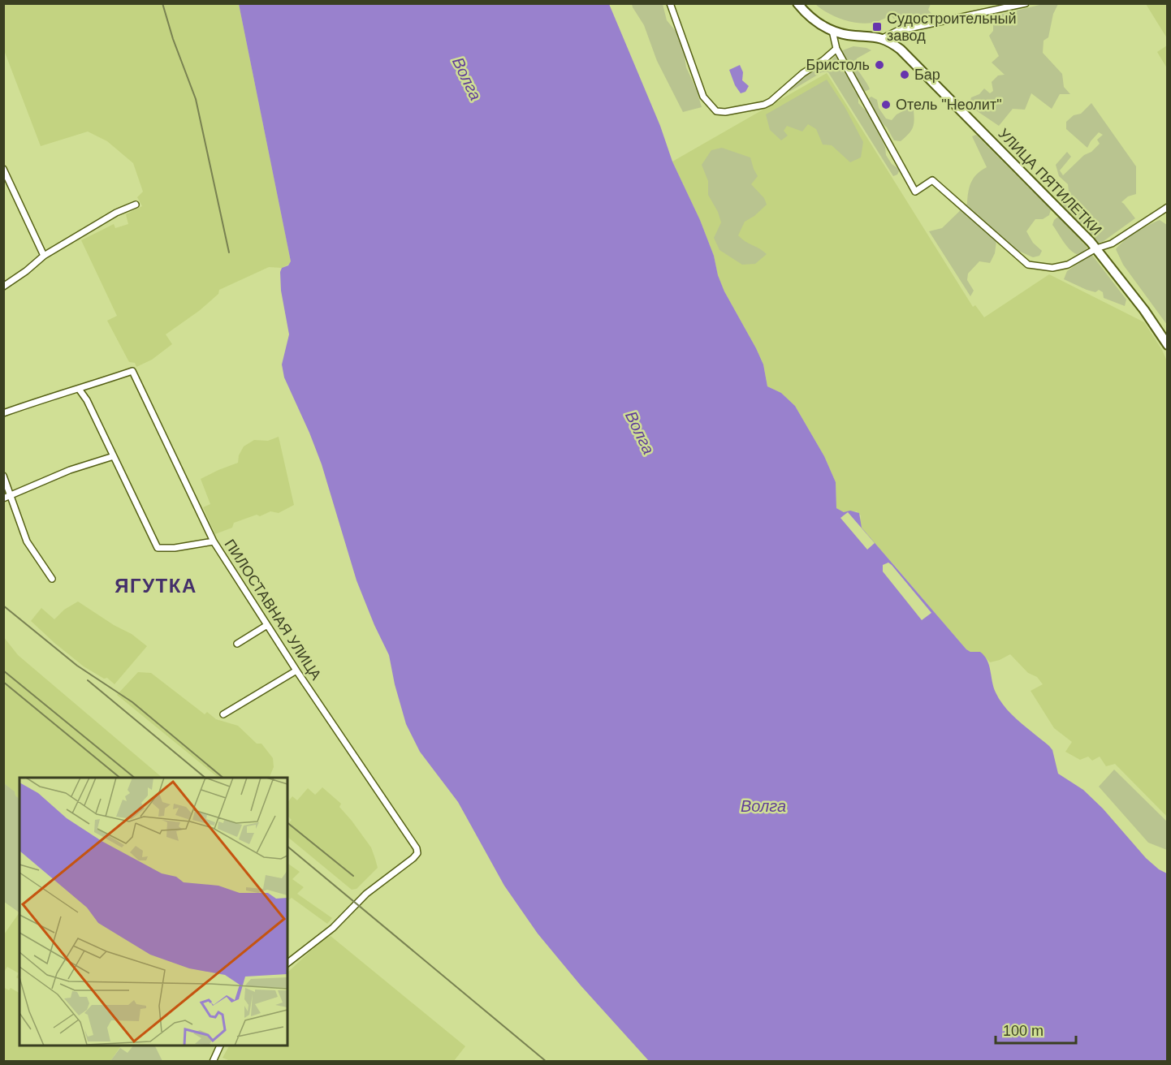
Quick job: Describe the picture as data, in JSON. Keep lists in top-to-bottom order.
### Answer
{
  "streets": {
    "main road": ["УЛИЦА ПЯТИЛЕТКИ"],
    "street": ["ПИЛОСТАВНАЯ УЛИЦА"]
  },
  "districts": ["ЯГУТКА"],
  "water": ["Волга"],
  "places": {
    "transit": ["Судостроительный завод"],
    "other": ["Бристоль", "Бар", "Отель \"Неолит\""]
  },
  "scale_bar": "100 m"
}
